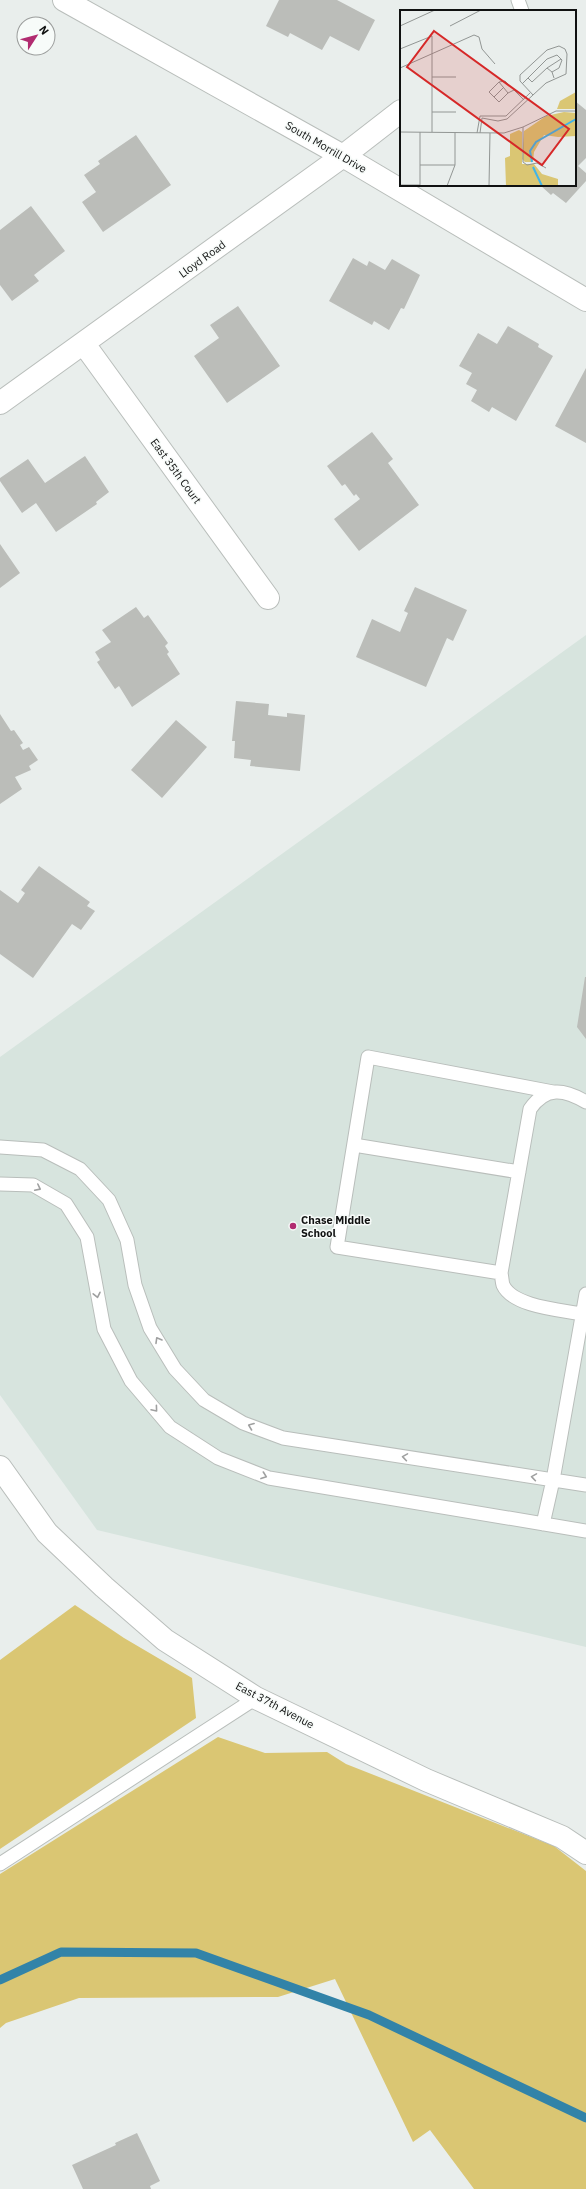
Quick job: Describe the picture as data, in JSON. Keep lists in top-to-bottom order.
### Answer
{
  "streets": {
    "street": [
      "South Morrill Drive",
      "Lloyd Road",
      "East 35th Court",
      "East 37th Avenue"
    ]
  },
  "crossings": [
    ["South Morrill Drive", "Lloyd Road"],
    ["Lloyd Road", "East 35th Court"]
  ],
  "places": ["Chase Middle School"],
  "north": "top right"
}
